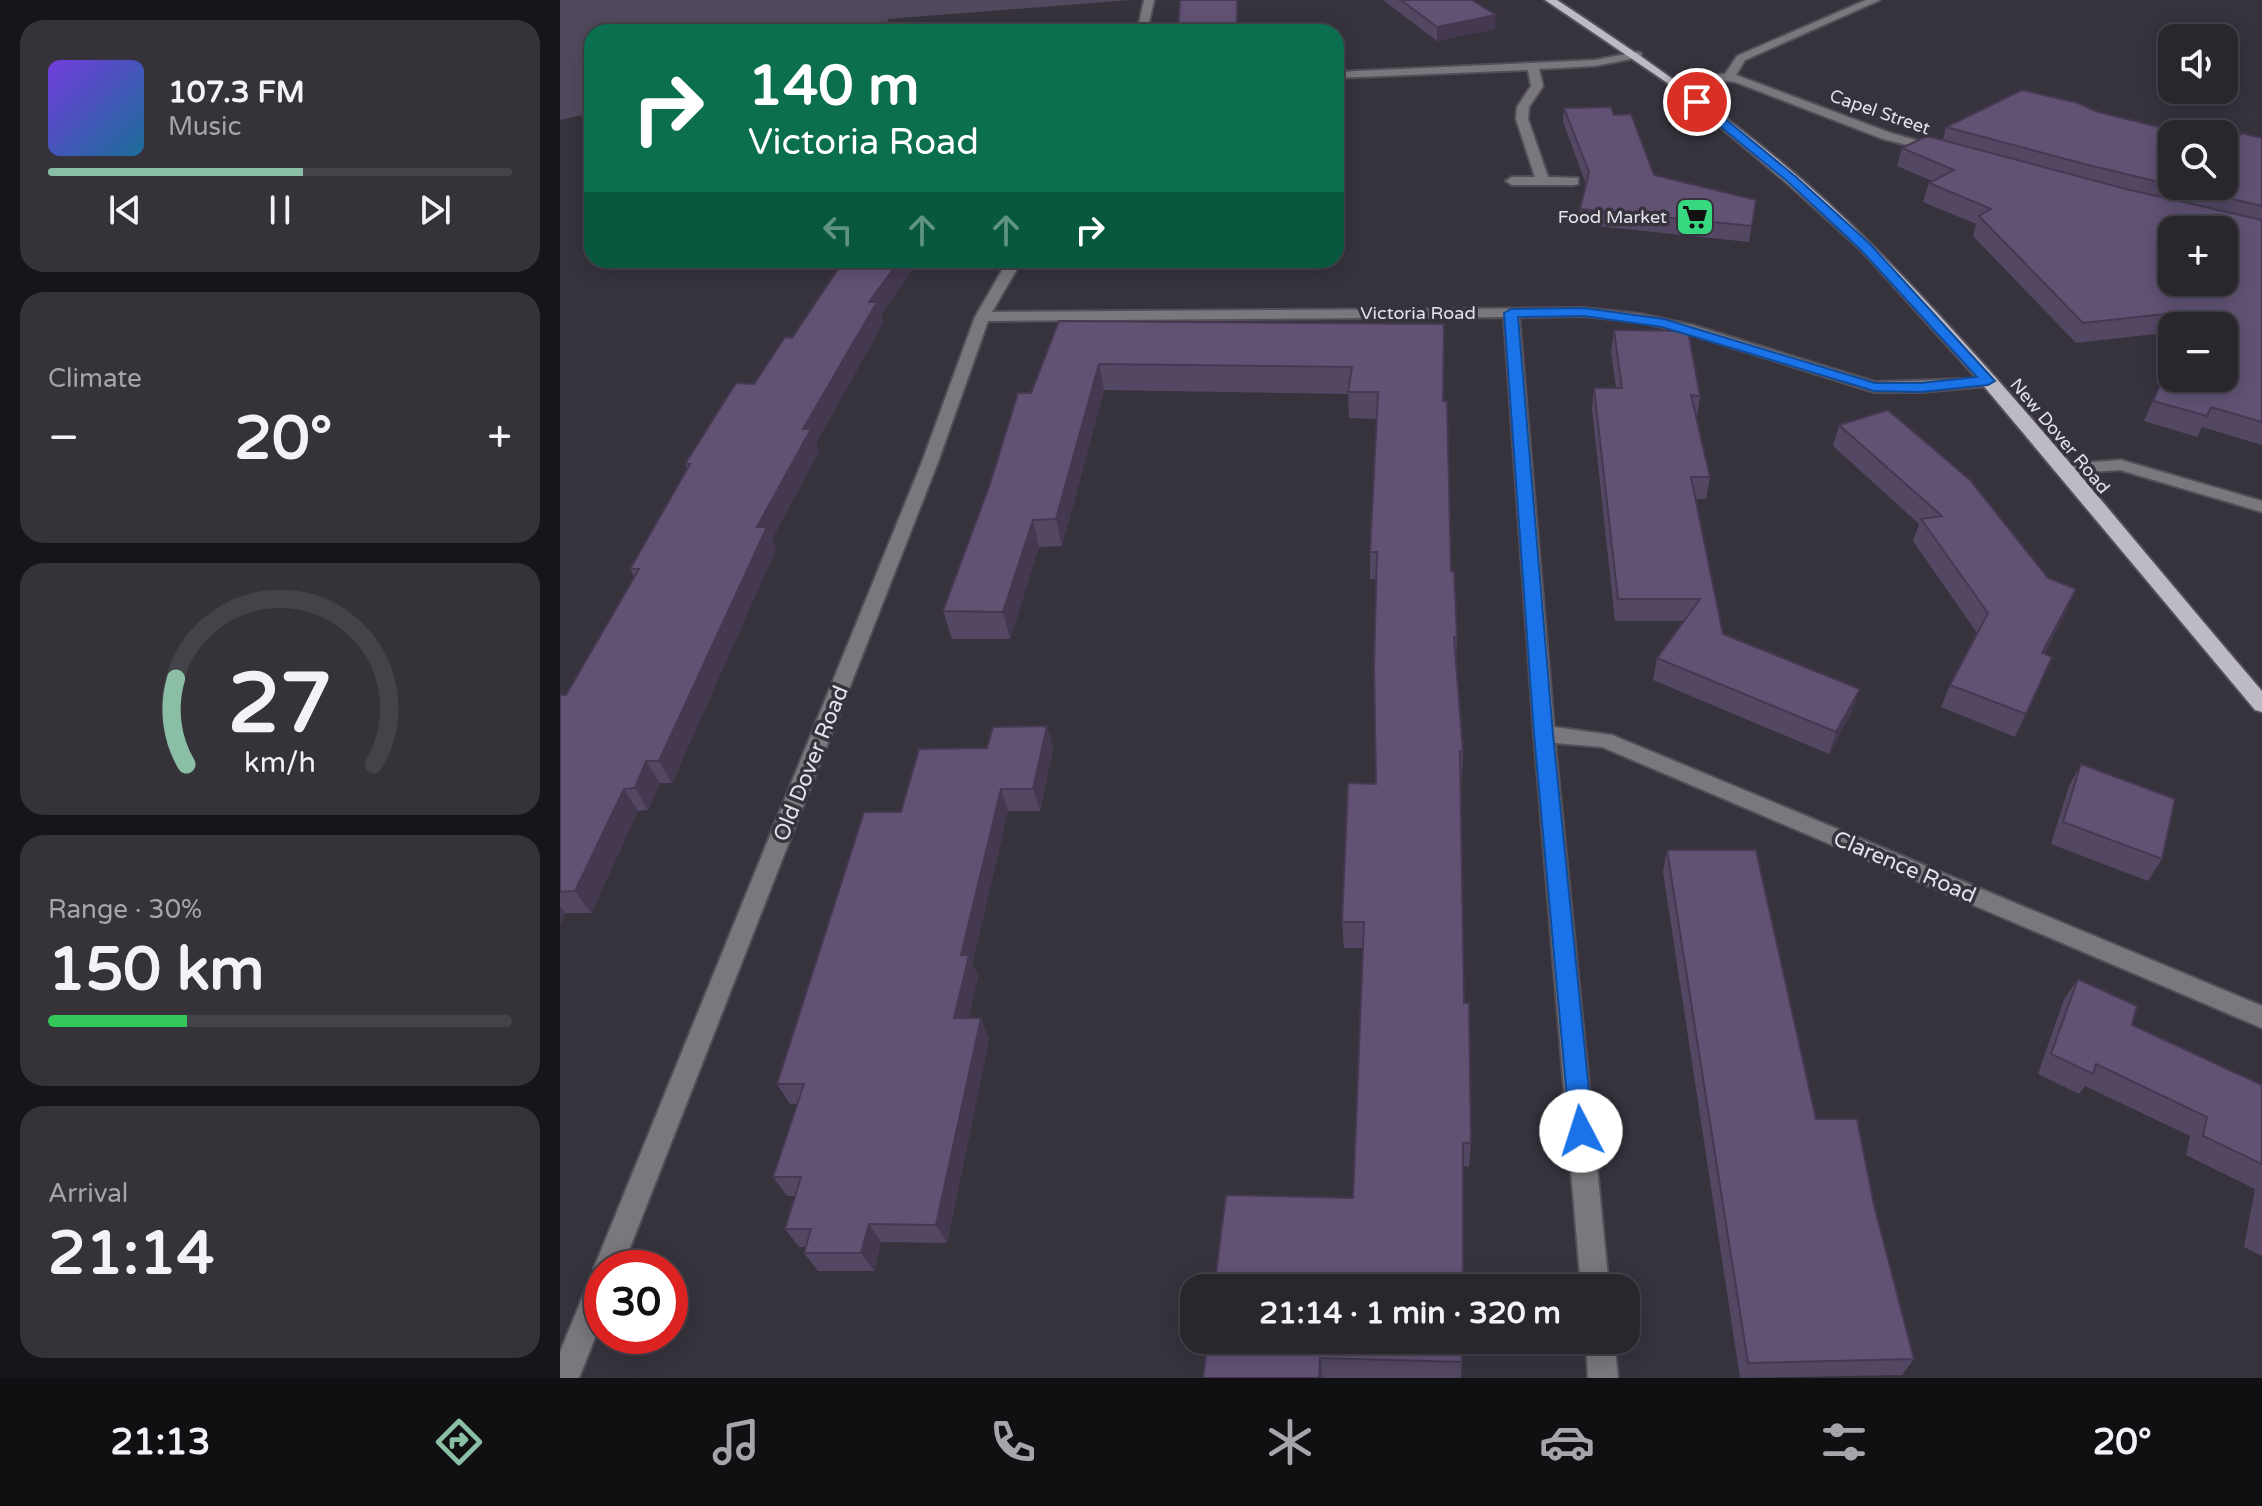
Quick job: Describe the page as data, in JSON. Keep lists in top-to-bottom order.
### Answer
{
  "streets": {
    "main road": ["New Dover Road"],
    "street": [
      "Capel Street",
      "Victoria Road",
      "Old Dover Road",
      "Clarence Road"
    ]
  },
  "crossings": [
    ["Capel Street", "New Dover Road"],
    ["Victoria Road", "New Dover Road"],
    ["Victoria Road", "Old Dover Road"]
  ],
  "places": {
    "supermarket": ["Food Market"]
  },
  "page": {
    "map_buttons": ["+", "−"],
    "turn": ["140 m", "Victoria Road"],
    "song": ["107.3 FM", "Music"],
    "tile": [
      "Climate",
      ["Range · 30%", "150 km"],
      ["Arrival", "21:14"]
    ],
    "heat": ["−", "20°", "+"],
    "limit": "30",
    "trip": "21:14 · 1 min · 320 m",
    "tabs": ["21:13", "20°"],
    "gauge": ["27", "km/h"]
  }
}
